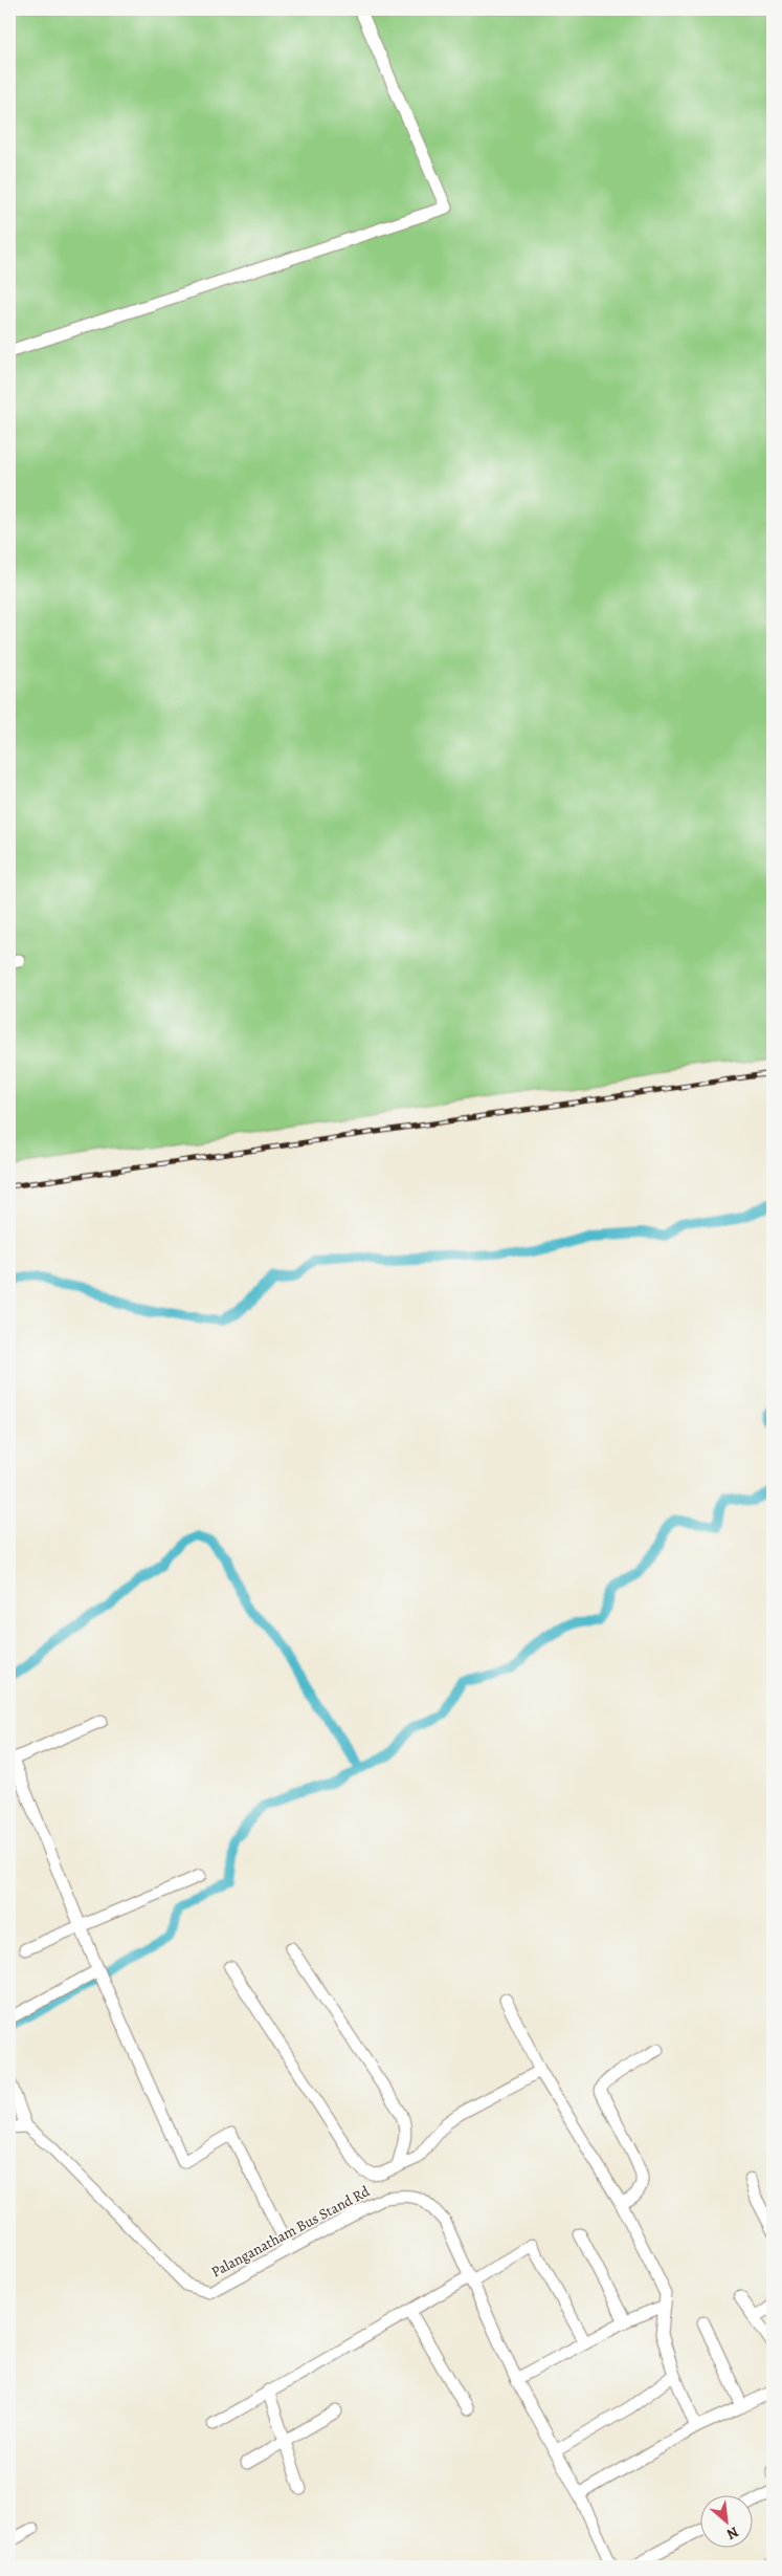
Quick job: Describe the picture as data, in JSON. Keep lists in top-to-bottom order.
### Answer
{
  "streets": {
    "street": ["Palanganatham Bus Stand Rd"]
  },
  "north": "bottom right"
}
